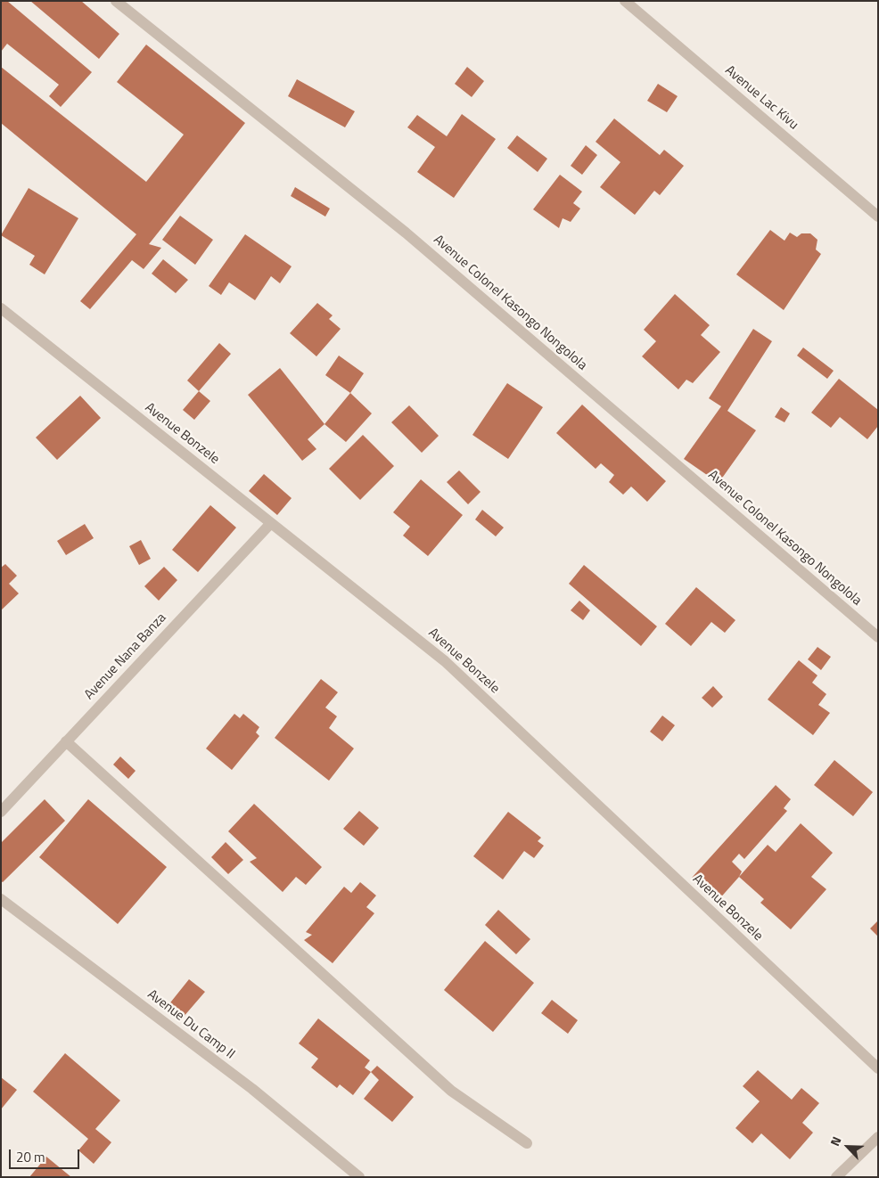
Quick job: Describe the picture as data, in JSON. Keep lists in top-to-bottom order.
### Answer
{
  "streets": {
    "street": [
      "Avenue Lac Kivu",
      "Avenue Colonel Kasongo Nongolola",
      "Avenue Bonzele",
      "Avenue Nana Banza",
      "Avenue Du Camp II"
    ]
  },
  "crossings": [
    ["Avenue Bonzele", "Avenue Nana Banza"]
  ],
  "scale_bar": "20 m",
  "north": "top left"
}
